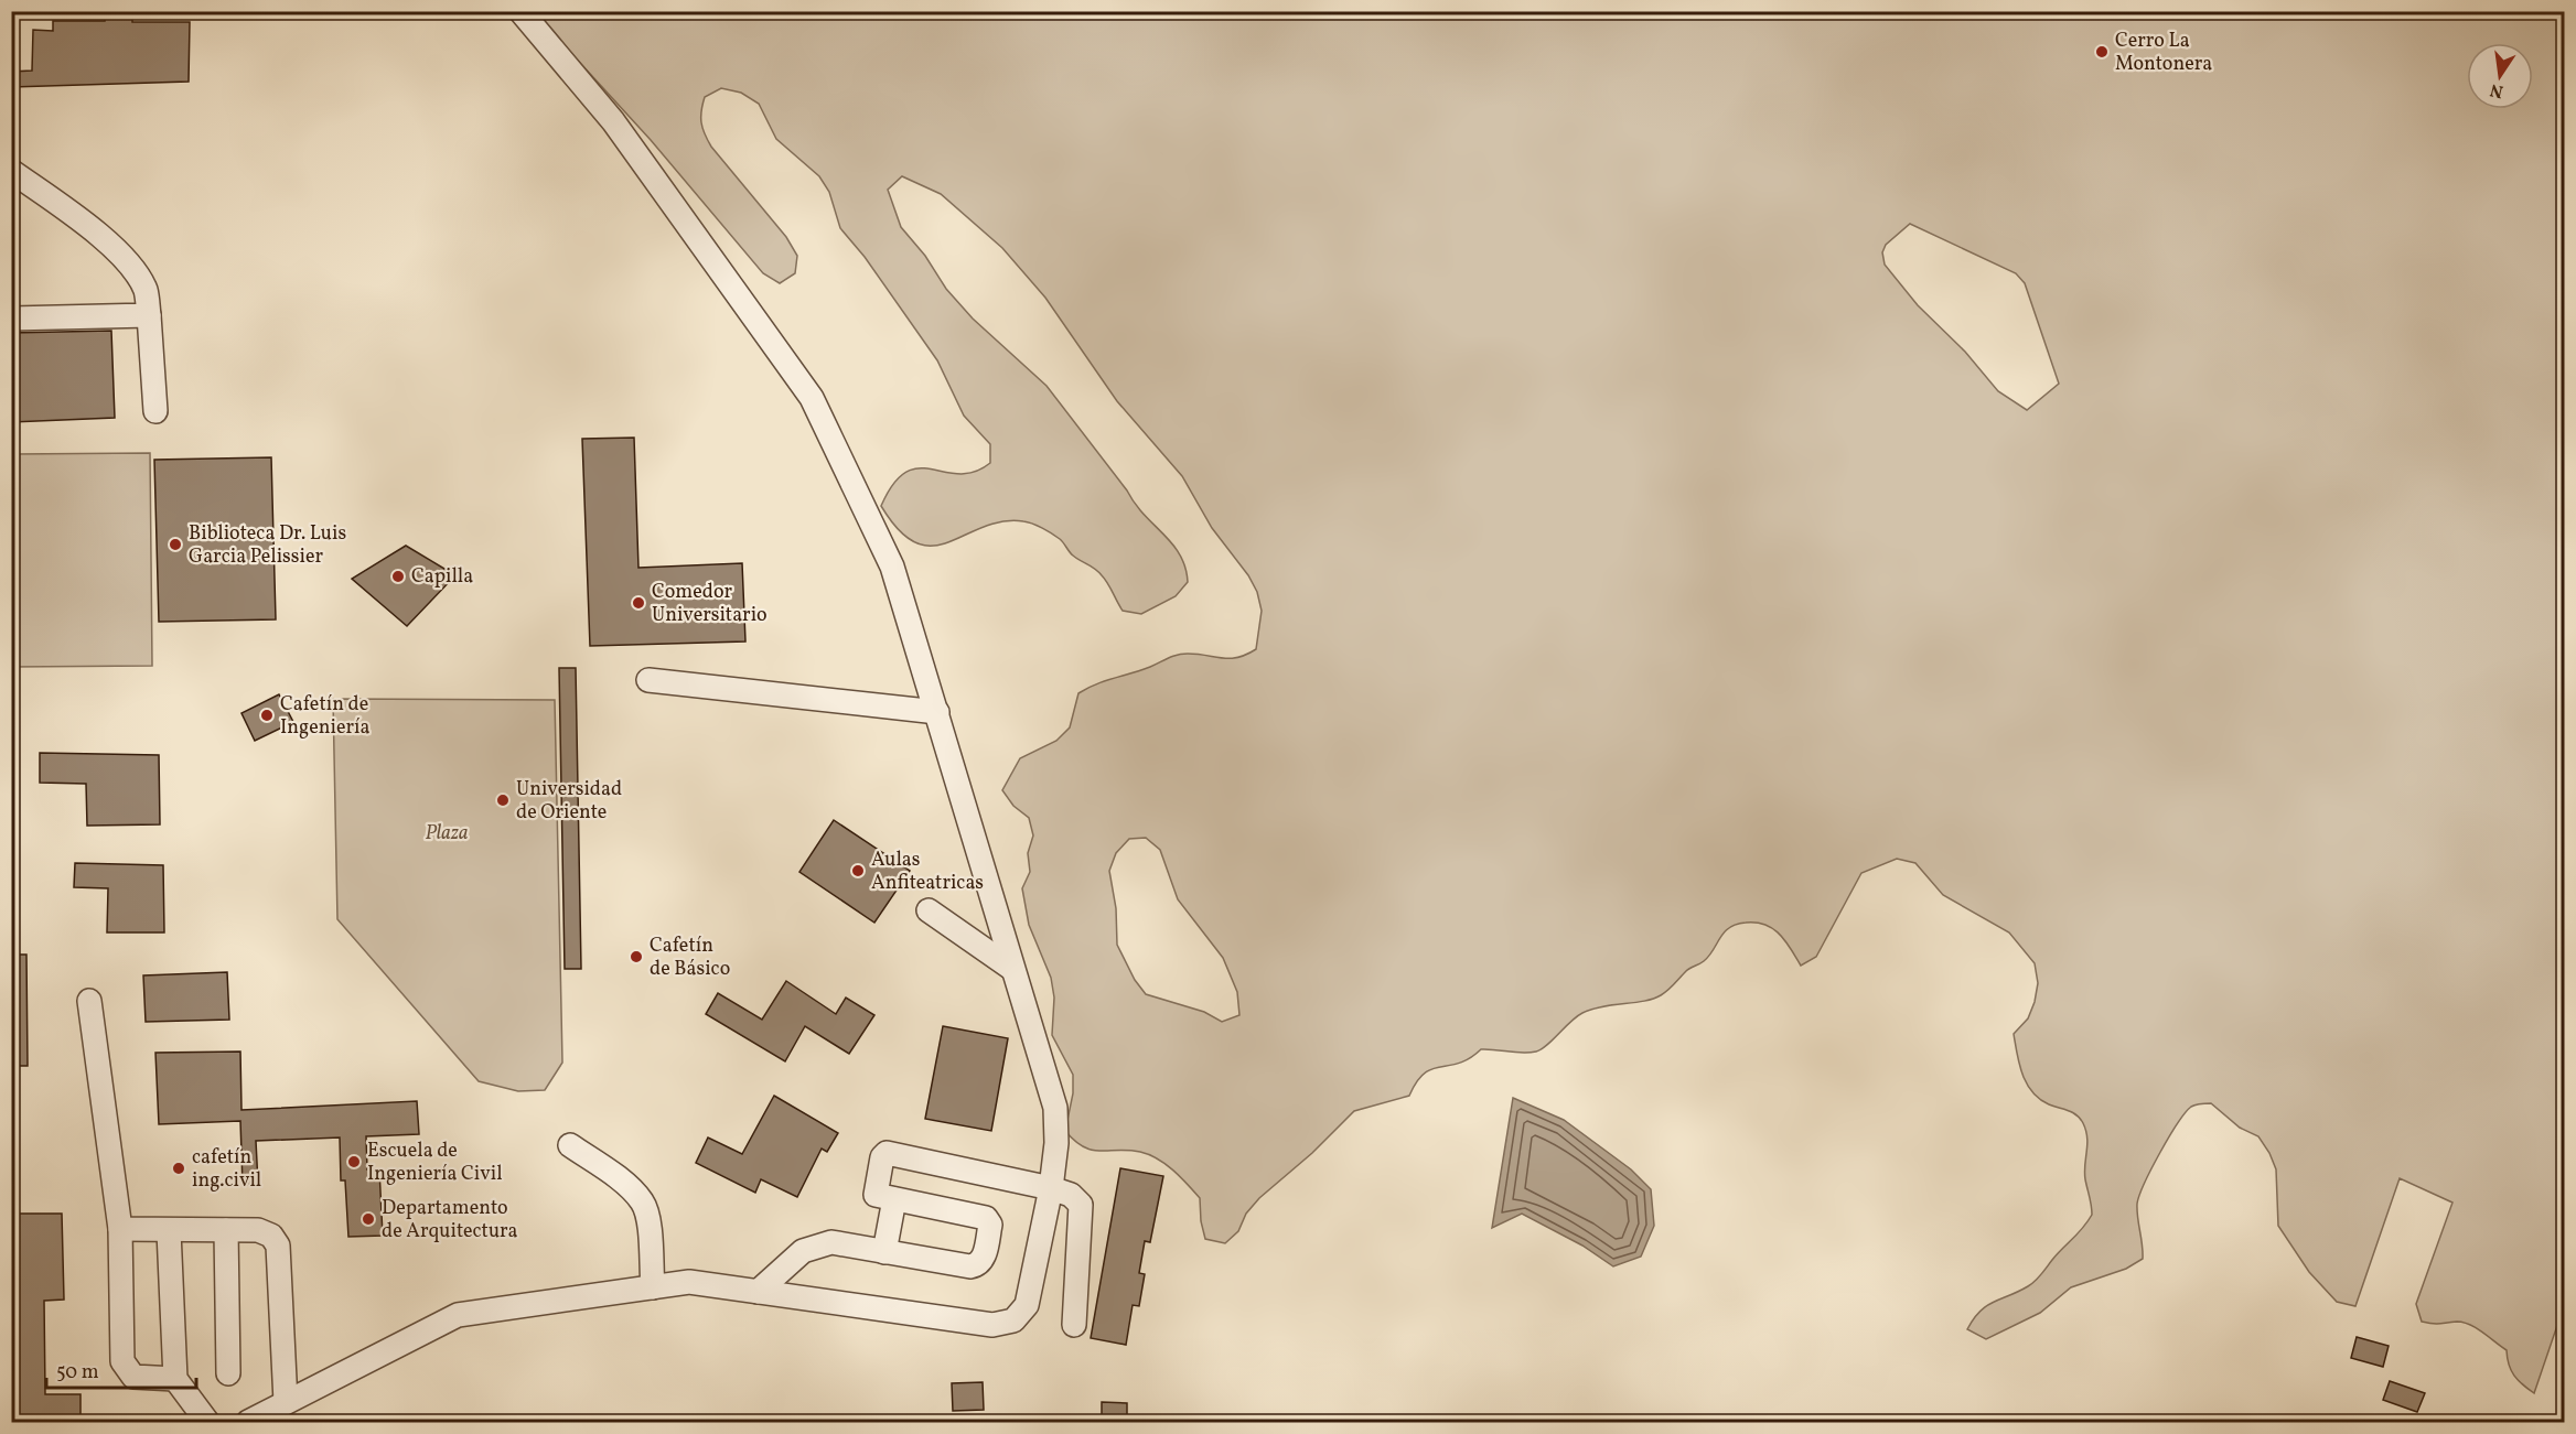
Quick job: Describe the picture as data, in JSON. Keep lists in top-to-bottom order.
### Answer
{
  "parks": ["Plaza"],
  "places": [
    "Cerro La Montonera",
    "Biblioteca Dr. Luis Garcia Pelissier",
    "Capilla",
    "Comedor Universitario",
    "Cafetín de Ingeniería",
    "Universidad de Oriente",
    "Aulas Anfiteatricas",
    "Cafetín de Básico",
    "Escuela de Ingeniería Civil",
    "cafetín ing.civil",
    "Departamento de Arquitectura"
  ],
  "scale_bar": "50 m",
  "north": "bottom"
}
